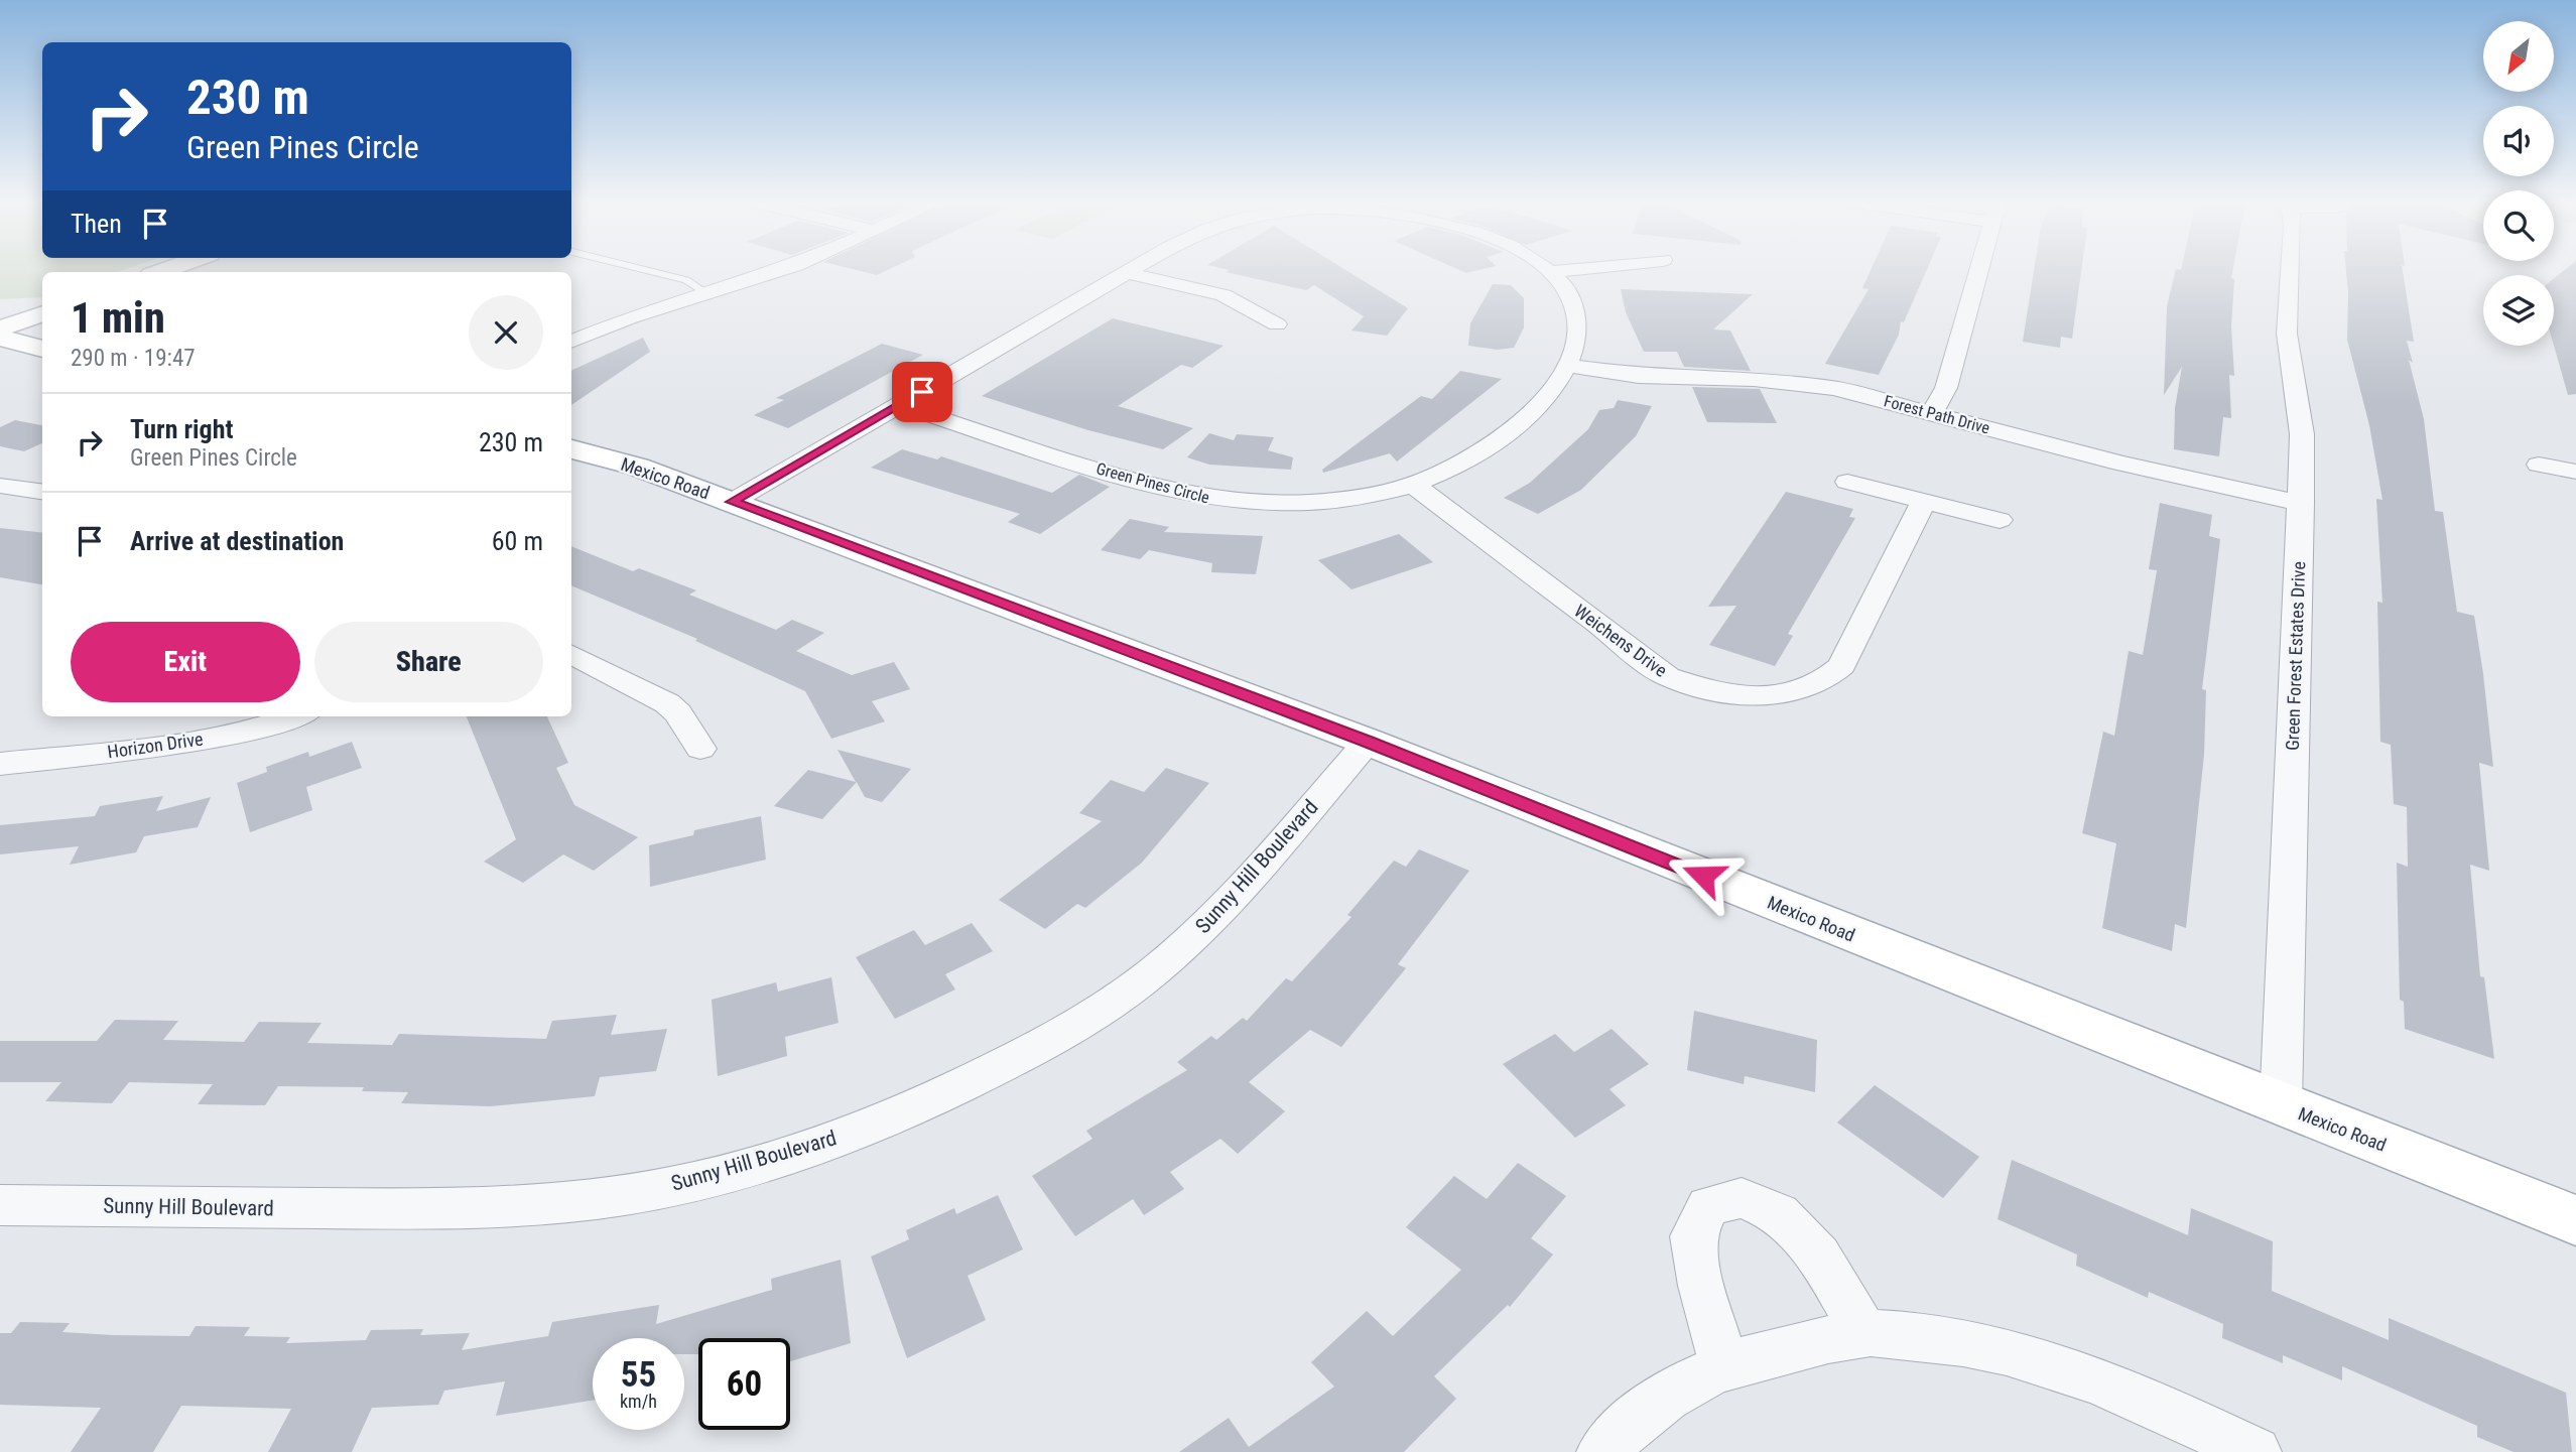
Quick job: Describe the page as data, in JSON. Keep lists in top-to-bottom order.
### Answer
{
  "streets": {
    "main road": ["Mexico Road"],
    "street": [
      "Forest Path Drive",
      "Green Pines Circle",
      "Weichens Drive",
      "Green Forest Estates Drive",
      "Horizon Drive",
      "Sunny Hill Boulevard"
    ]
  },
  "crossings": [
    ["Forest Path Drive", "Green Pines Circle"],
    ["Forest Path Drive", "Green Forest Estates Drive"],
    ["Mexico Road", "Green Pines Circle"],
    ["Mexico Road", "Green Forest Estates Drive"],
    ["Mexico Road", "Sunny Hill Boulevard"],
    ["Green Pines Circle", "Weichens Drive"]
  ],
  "north": "bottom left",
  "page": {
    "turn": ["230 m", "Green Pines Circle"],
    "then": "Then",
    "heading": ["1 min", "290 m · 19:47"],
    "list": [
      {
        "name": "Turn right",
        "note": "Green Pines Circle",
        "value": "230 m"
      },
      {
        "name": "Arrive at destination",
        "value": "60 m"
      }
    ],
    "buttons": ["Exit", "Share"],
    "speed": "55 km/h",
    "limit": "60"
  }
}
